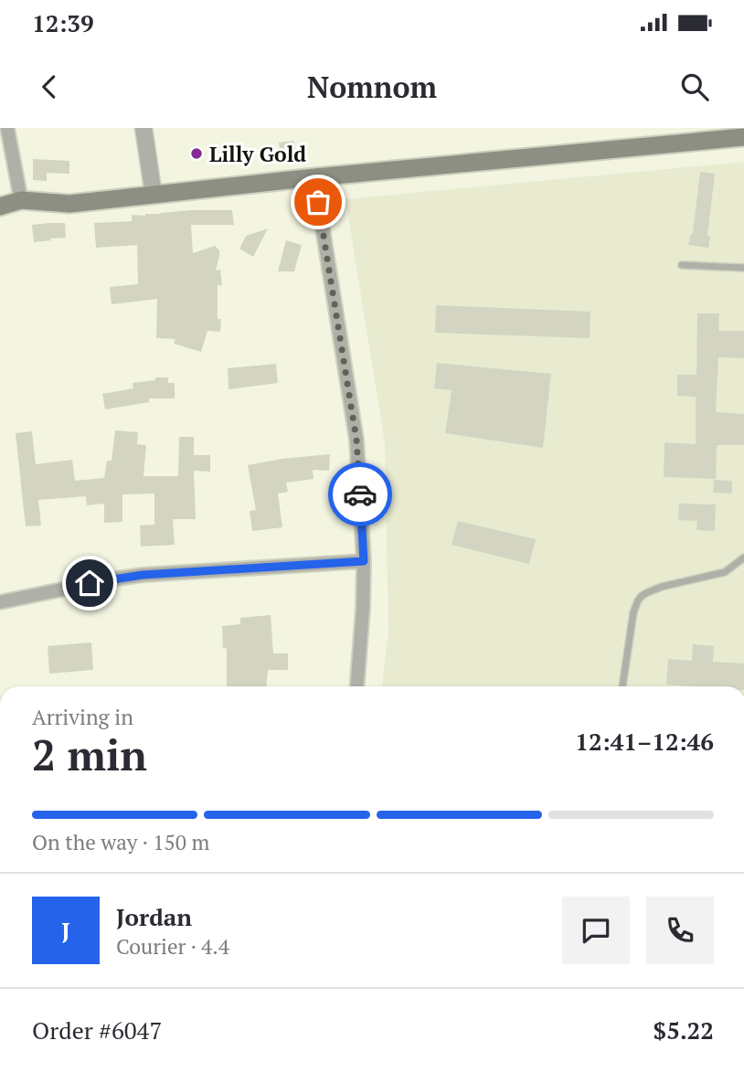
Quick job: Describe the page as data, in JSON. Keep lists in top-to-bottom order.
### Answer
{
  "places": ["Lilly Gold"],
  "page": {
    "status": "12:39",
    "header": "Nomnom",
    "heading": ["2 min", "Arriving in", "12:41–12:46"],
    "panel": [
      "Jordan",
      "Courier · 4.4",
      "Order #6047",
      "$5.22"
    ],
    "bar": "On the way · 150 m",
    "round": "J"
  }
}
